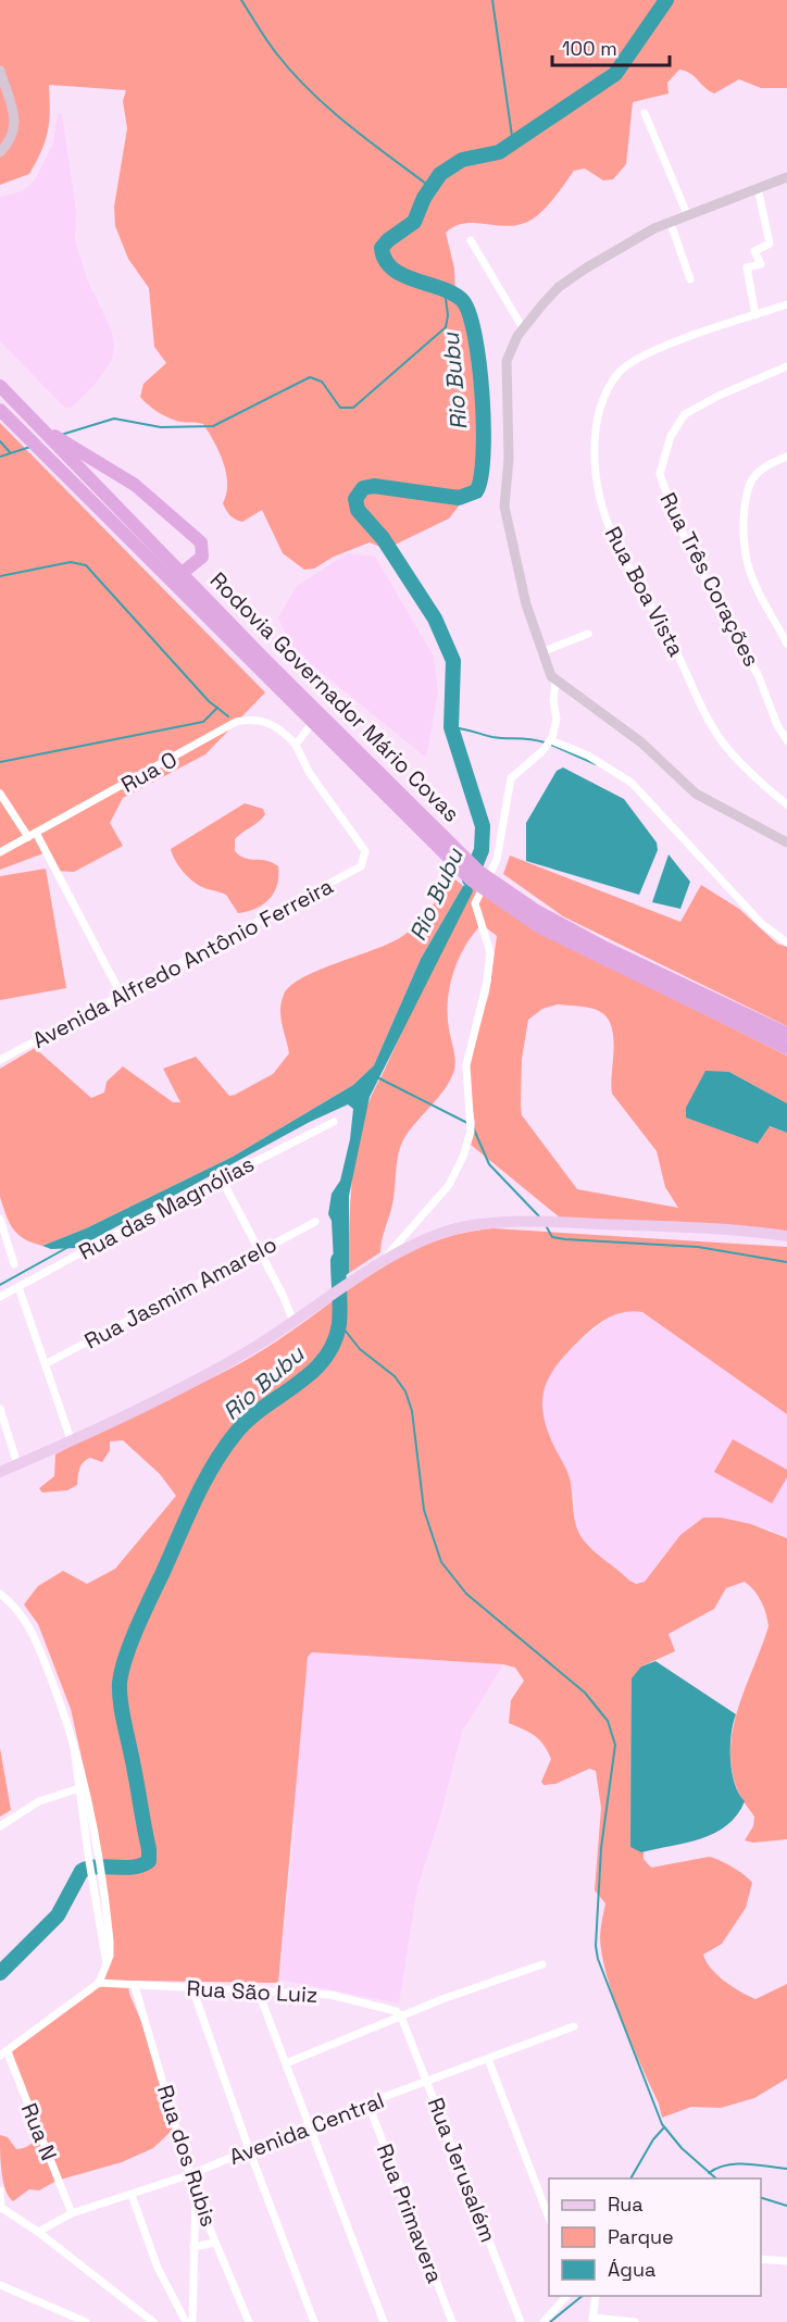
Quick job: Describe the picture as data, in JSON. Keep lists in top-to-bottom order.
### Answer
{
  "streets": {
    "highway": ["Rodovia Governador Mário Covas"],
    "street": [
      "Rua Três Corações",
      "Rua Boa Vista",
      "Rua O",
      "Avenida Alfredo Antônio Ferreira",
      "Rua das Magnólias",
      "Rua Jasmim Amarelo",
      "Rua São Luiz",
      "Avenida Central",
      "Rua N",
      "Rua dos Rubis",
      "Rua Jerusalém",
      "Rua Primavera"
    ]
  },
  "crossings": [
    ["Rua O", "Avenida Alfredo Antônio Ferreira"],
    ["Rua São Luiz", "Rua dos Rubis"],
    ["Rua São Luiz", "Rua Jerusalém"],
    ["Avenida Central", "Rua N"],
    ["Avenida Central", "Rua dos Rubis"],
    ["Avenida Central", "Rua Jerusalém"],
    ["Avenida Central", "Rua Primavera"]
  ],
  "water": ["Rio Bubu"],
  "legend": ["Rua", "Parque", "Água"],
  "scale_bar": "100 m"
}
